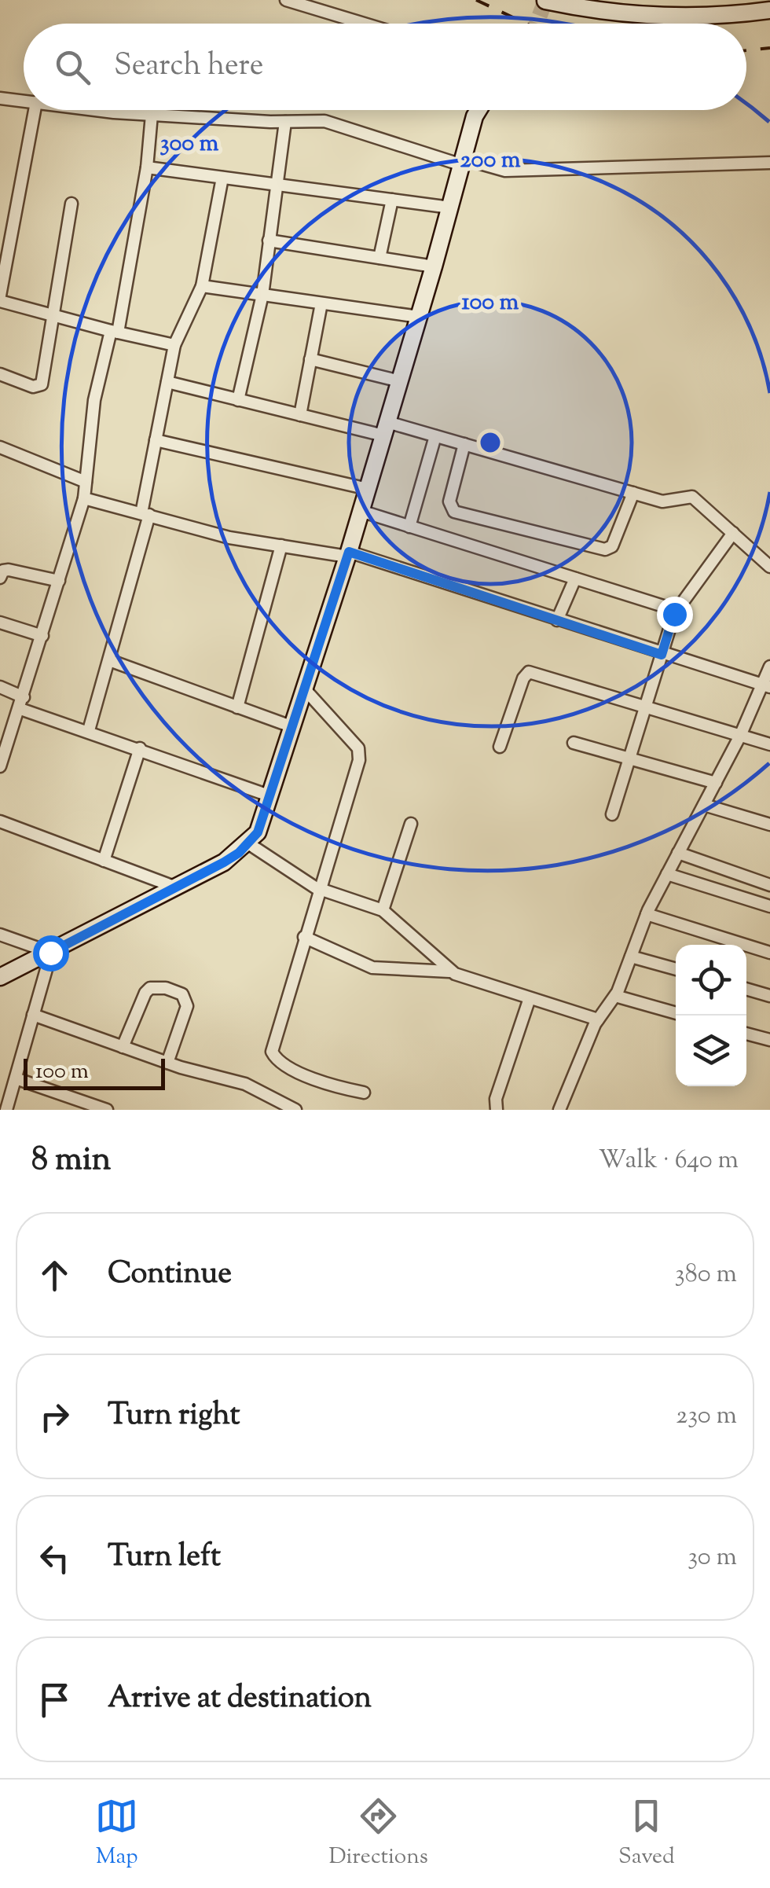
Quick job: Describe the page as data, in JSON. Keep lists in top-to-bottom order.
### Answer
{
  "scale_bar": "100 m",
  "page": {
    "search": "Search here",
    "scale": "100 m",
    "heading": ["8 min", "Walk · 640 m"],
    "list": [
      ["Continue", "380 m"],
      ["Turn right", "230 m"],
      ["Turn left", "30 m"],
      "Arrive at destination"
    ],
    "nav": ["Map", "Directions", "Saved"]
  },
  "rings": ["300 m", "200 m", "100 m"]
}
